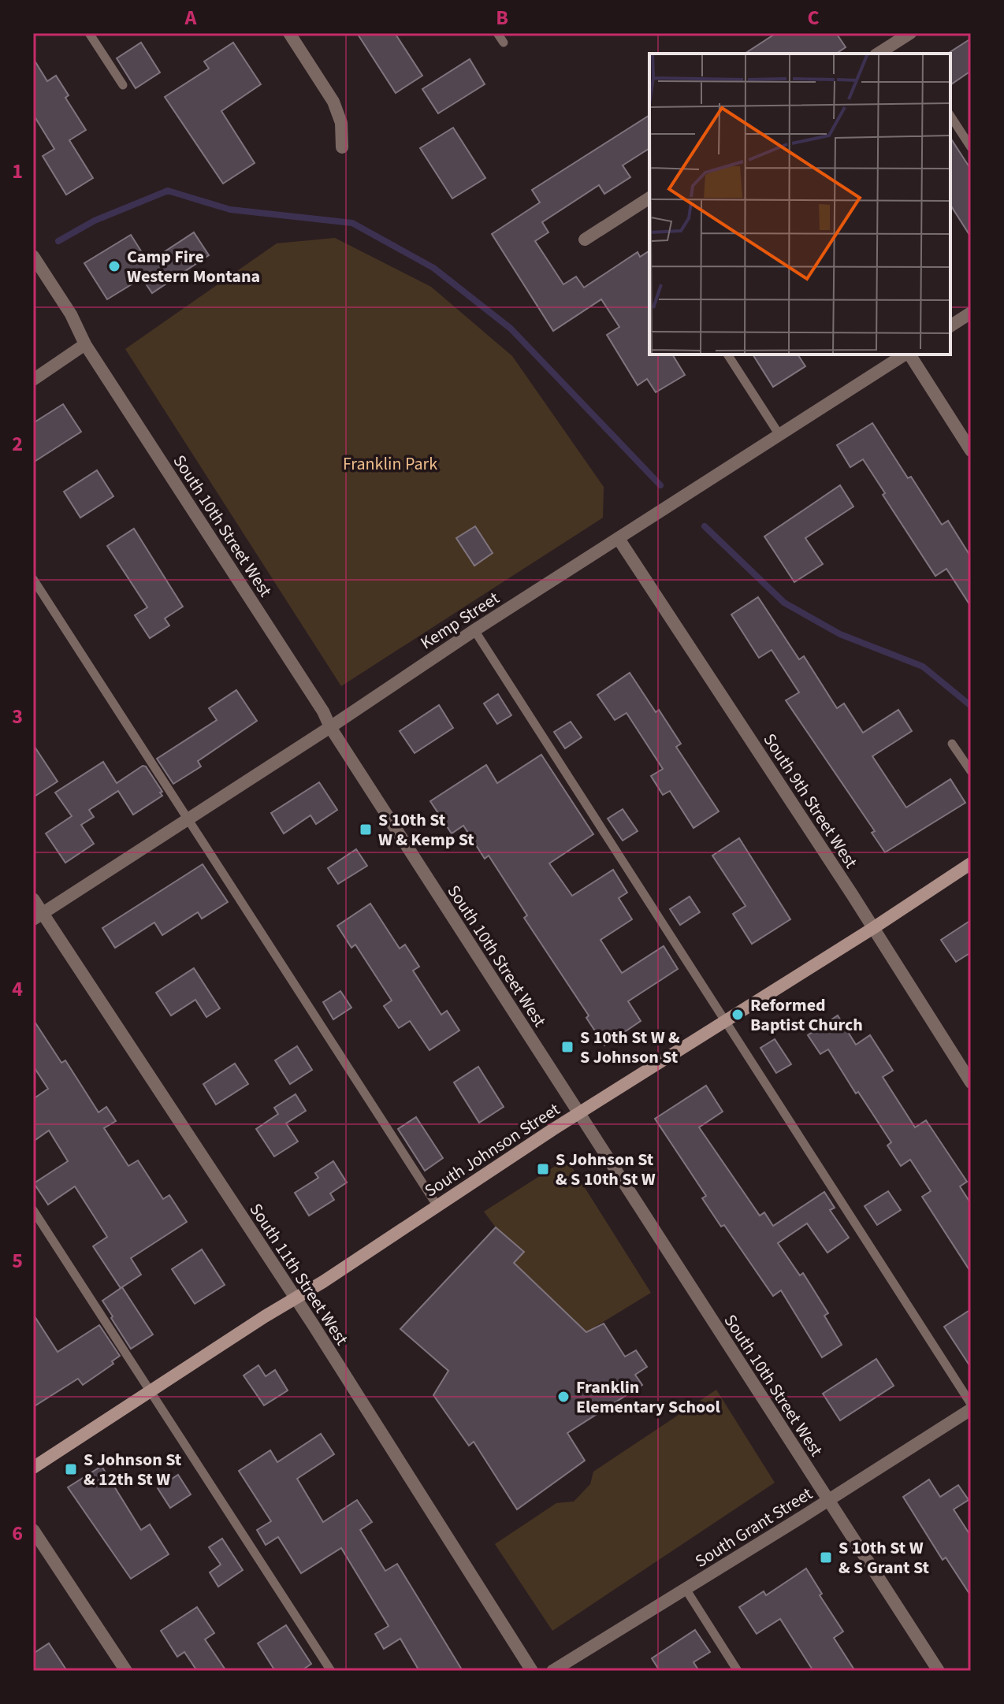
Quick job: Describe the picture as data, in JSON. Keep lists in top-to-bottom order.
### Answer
{
  "streets": {
    "street": [
      "South 10th Street West",
      "Kemp Street",
      "South 9th Street West",
      "South Johnson Street",
      "South 11th Street West",
      "South Grant Street"
    ]
  },
  "crossings": [
    ["South 10th Street West", "Kemp Street"],
    ["South 10th Street West", "South Johnson Street"],
    ["South 10th Street West", "South Grant Street"],
    ["Kemp Street", "South 9th Street West"],
    ["Kemp Street", "South 11th Street West"],
    ["South 9th Street West", "South Johnson Street"],
    ["South Johnson Street", "South 11th Street West"]
  ],
  "parks": ["Franklin Park"],
  "places": {
    "other": ["Camp Fire Western Montana", "Reformed Baptist Church", "Franklin Elementary School"],
    "transit": [
      "S 10th St W & Kemp St",
      "S 10th St W & S Johnson St",
      "S Johnson St & S 10th St W",
      "S Johnson St & 12th St W",
      "S 10th St W & S Grant St"
    ]
  },
  "grid": {
    "columns": ["A", "B", "C"],
    "rows": [
      "1",
      "2",
      "3",
      "4",
      "5",
      "6"
    ]
  }
}
